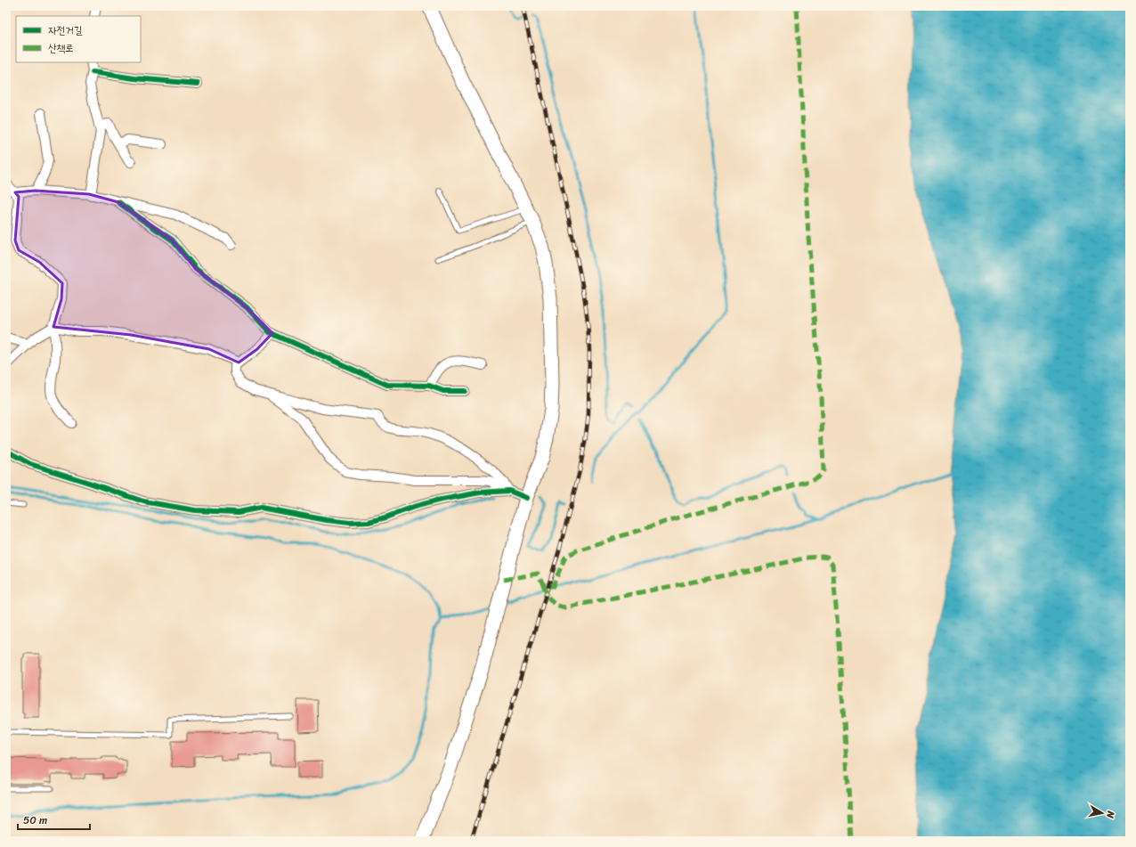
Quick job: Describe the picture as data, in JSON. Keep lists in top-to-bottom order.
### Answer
{
  "legend": ["자전거길", "산책로"],
  "scale_bar": "50 m",
  "north": "right"
}
